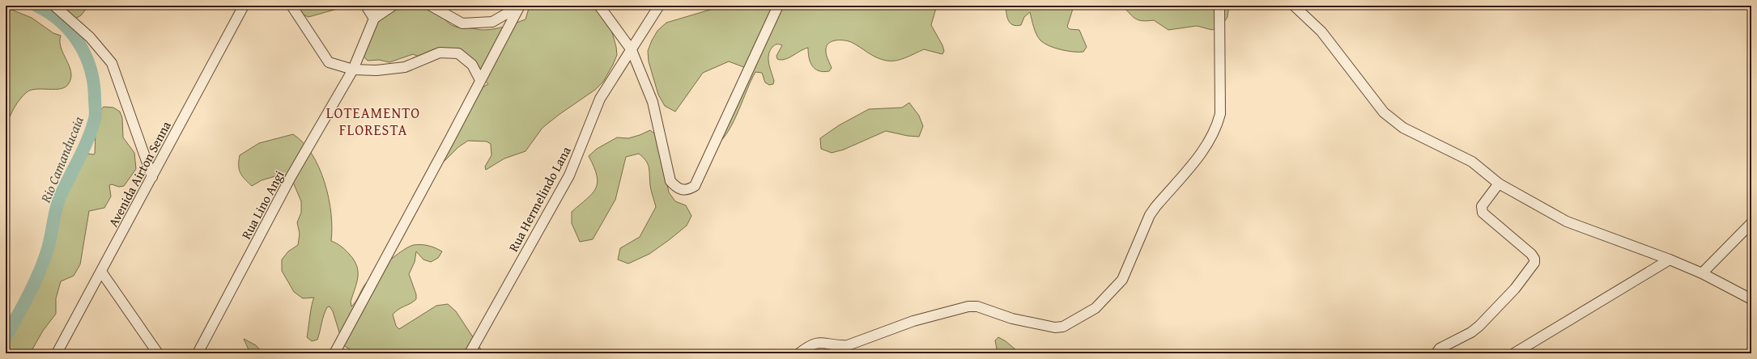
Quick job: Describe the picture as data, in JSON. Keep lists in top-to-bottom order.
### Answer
{
  "streets": {
    "street": ["Avenida Airton Senna", "Rua Hermelindo Lana", "Rua Lino Angi"]
  },
  "districts": ["LOTEAMENTO FLORESTA"],
  "water": ["Rio Camanducaia"]
}
